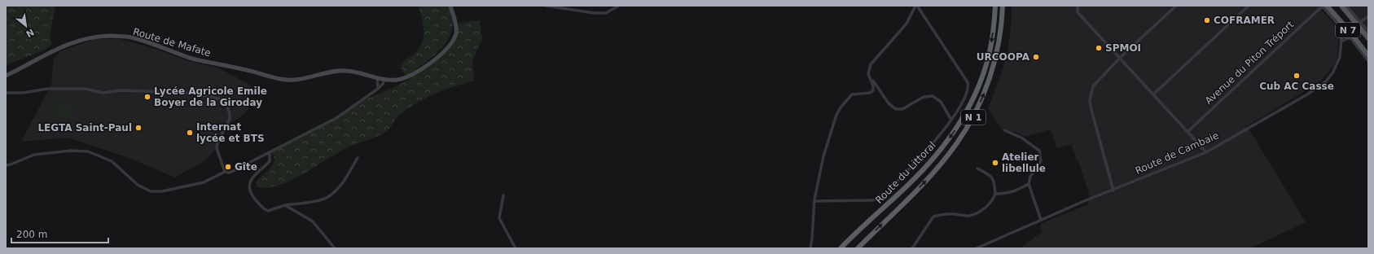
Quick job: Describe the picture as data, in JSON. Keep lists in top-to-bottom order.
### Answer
{
  "streets": {
    "highway": ["N 1", "Route du Littoral"],
    "main road": ["N 7", "Route de Mafate"],
    "street": ["Avenue du Piton Tréport", "Route de Cambaie"]
  },
  "places": [
    "COFRAMER",
    "SPMOI",
    "URCOOPA",
    "Cub AC Casse",
    "Lycée Agricole Emile Boyer de la Giroday",
    "LEGTA Saint-Paul",
    "Internat lycée et BTS",
    "Atelier libellule",
    "Gîte"
  ],
  "scale_bar": "200 m",
  "north": "bottom right"
}
